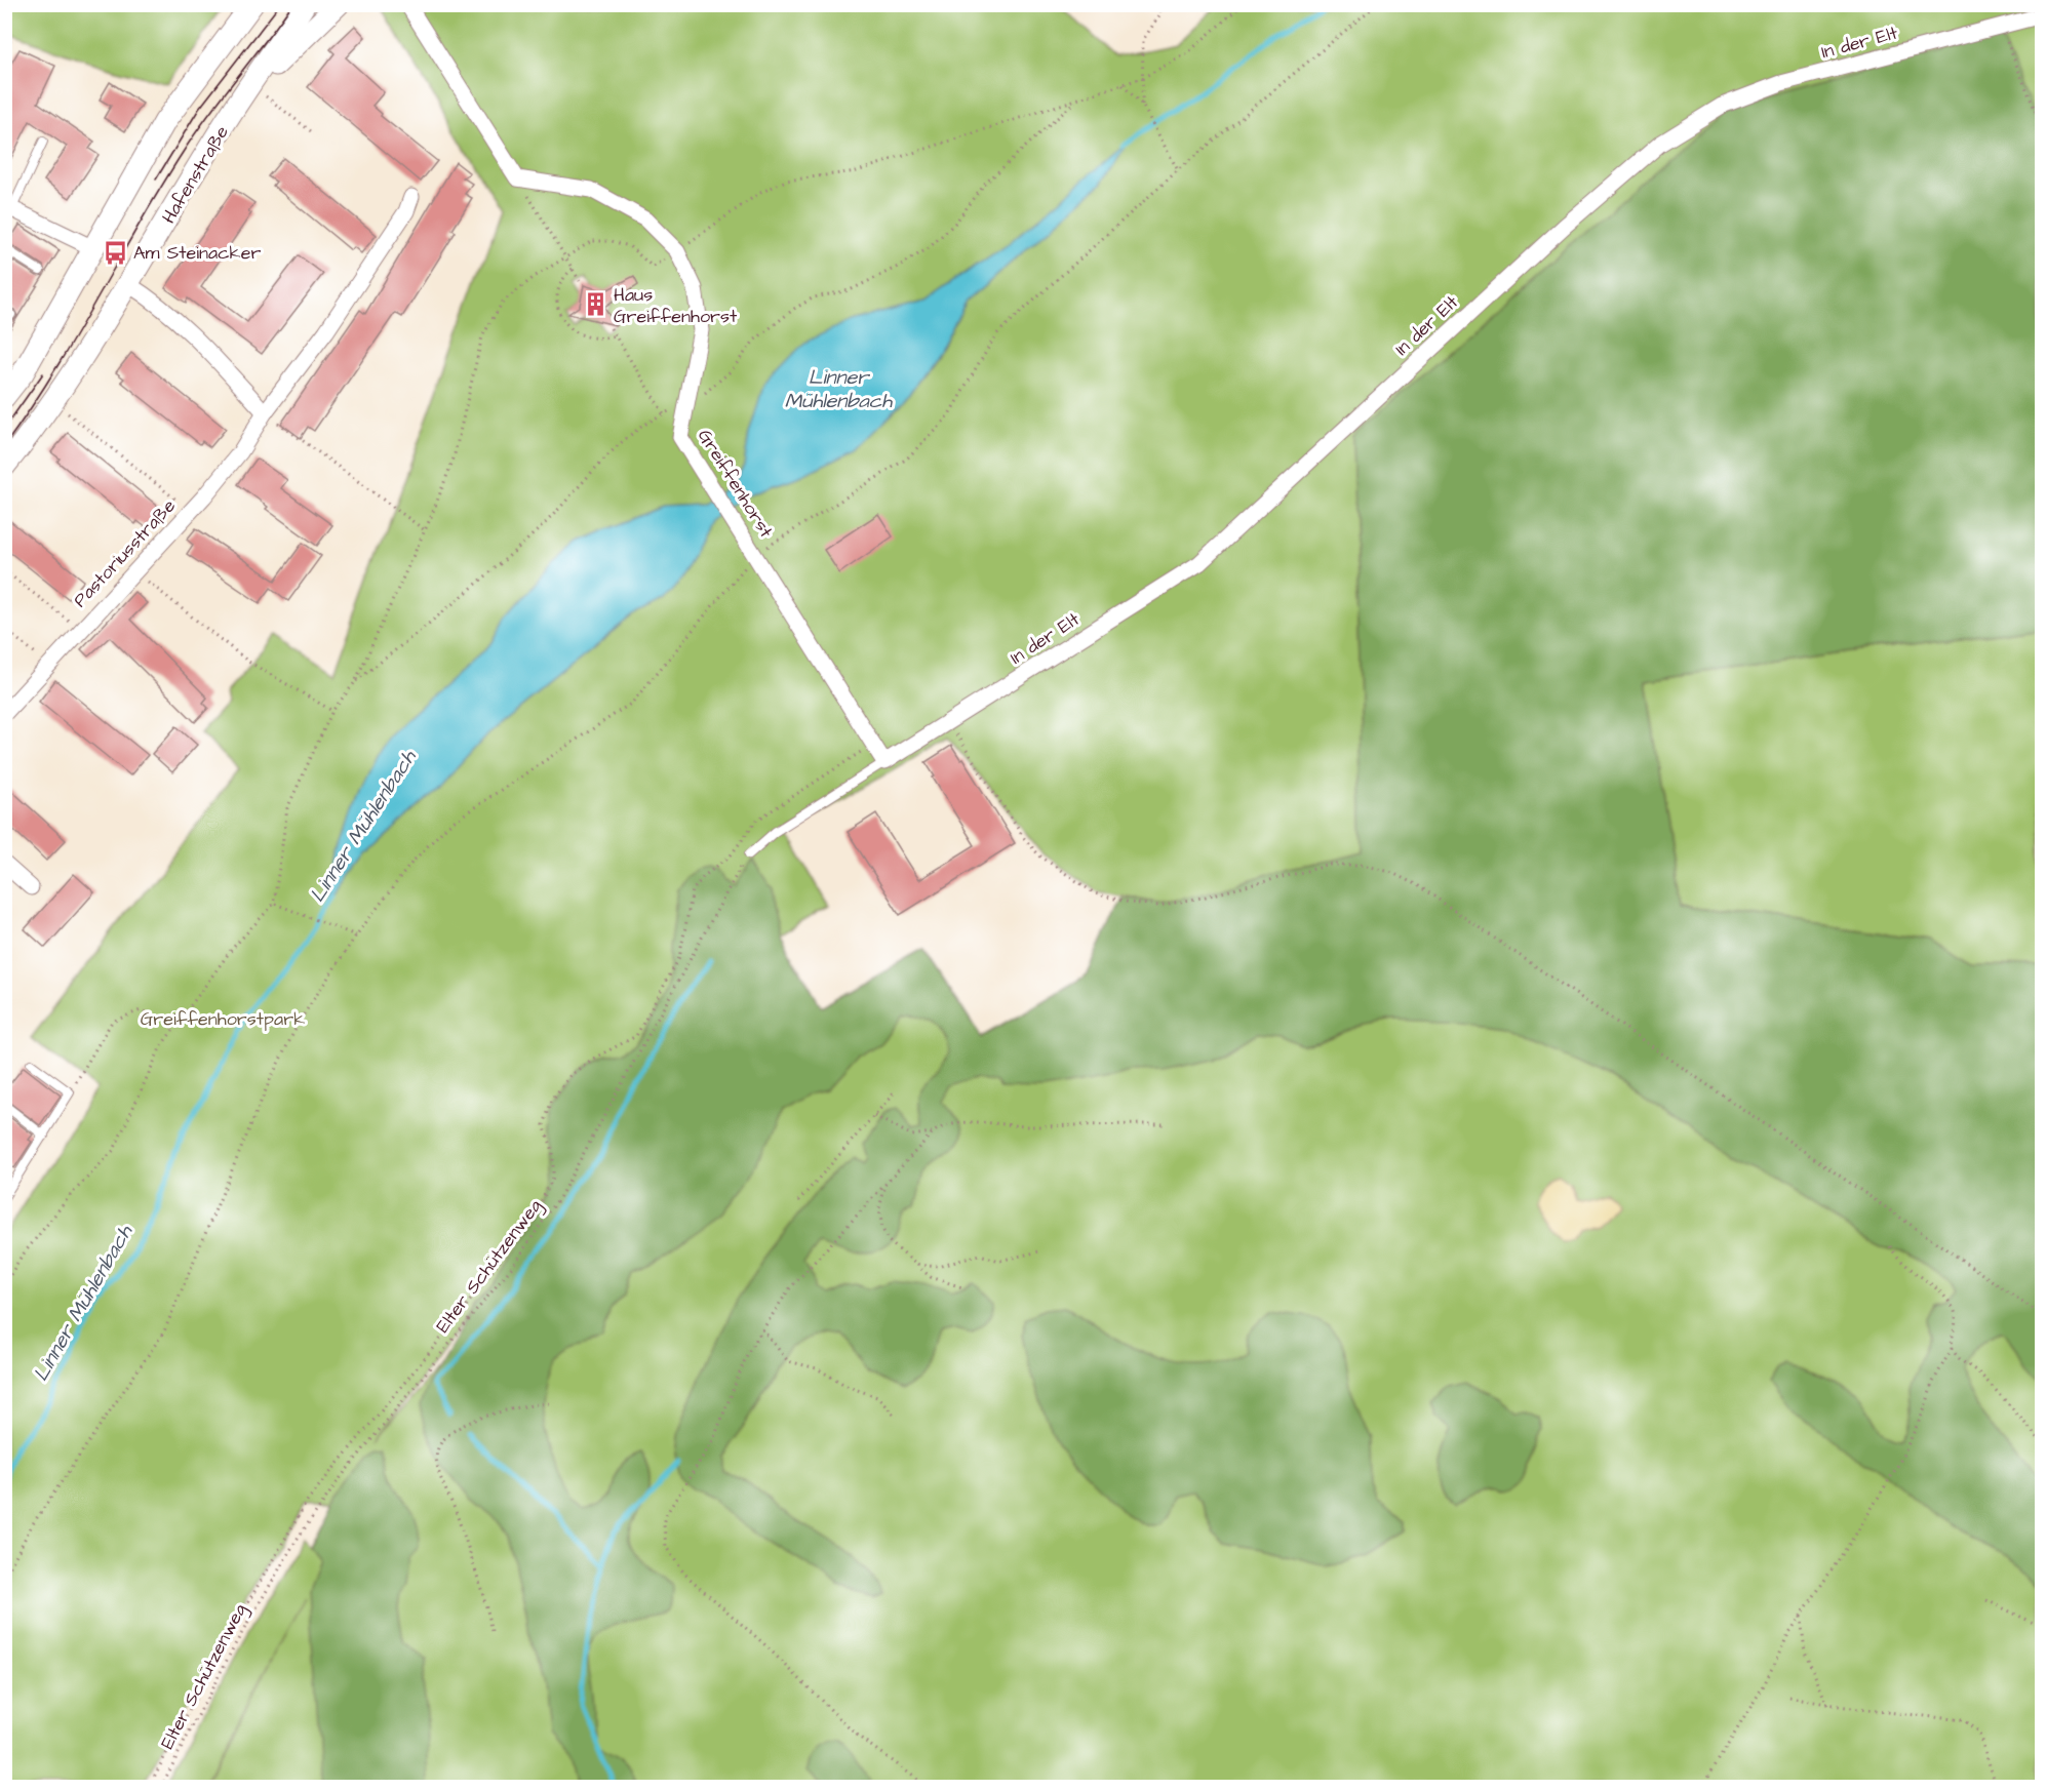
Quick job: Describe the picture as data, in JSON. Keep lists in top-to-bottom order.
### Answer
{
  "streets": {
    "main road": ["Hafenstraße"],
    "street": ["In der Elt", "Greiffenhorst", "Pastoriusstraße"],
    "path": ["Elter Schützenweg"]
  },
  "crossings": [
    ["In der Elt", "Greiffenhorst"]
  ],
  "water": ["Linner Mühlenbach"],
  "parks": ["Greiffenhorstpark"],
  "places": {
    "bus stop": ["Am Steinacker"],
    "building": ["Haus Greiffenhorst"]
  }
}
